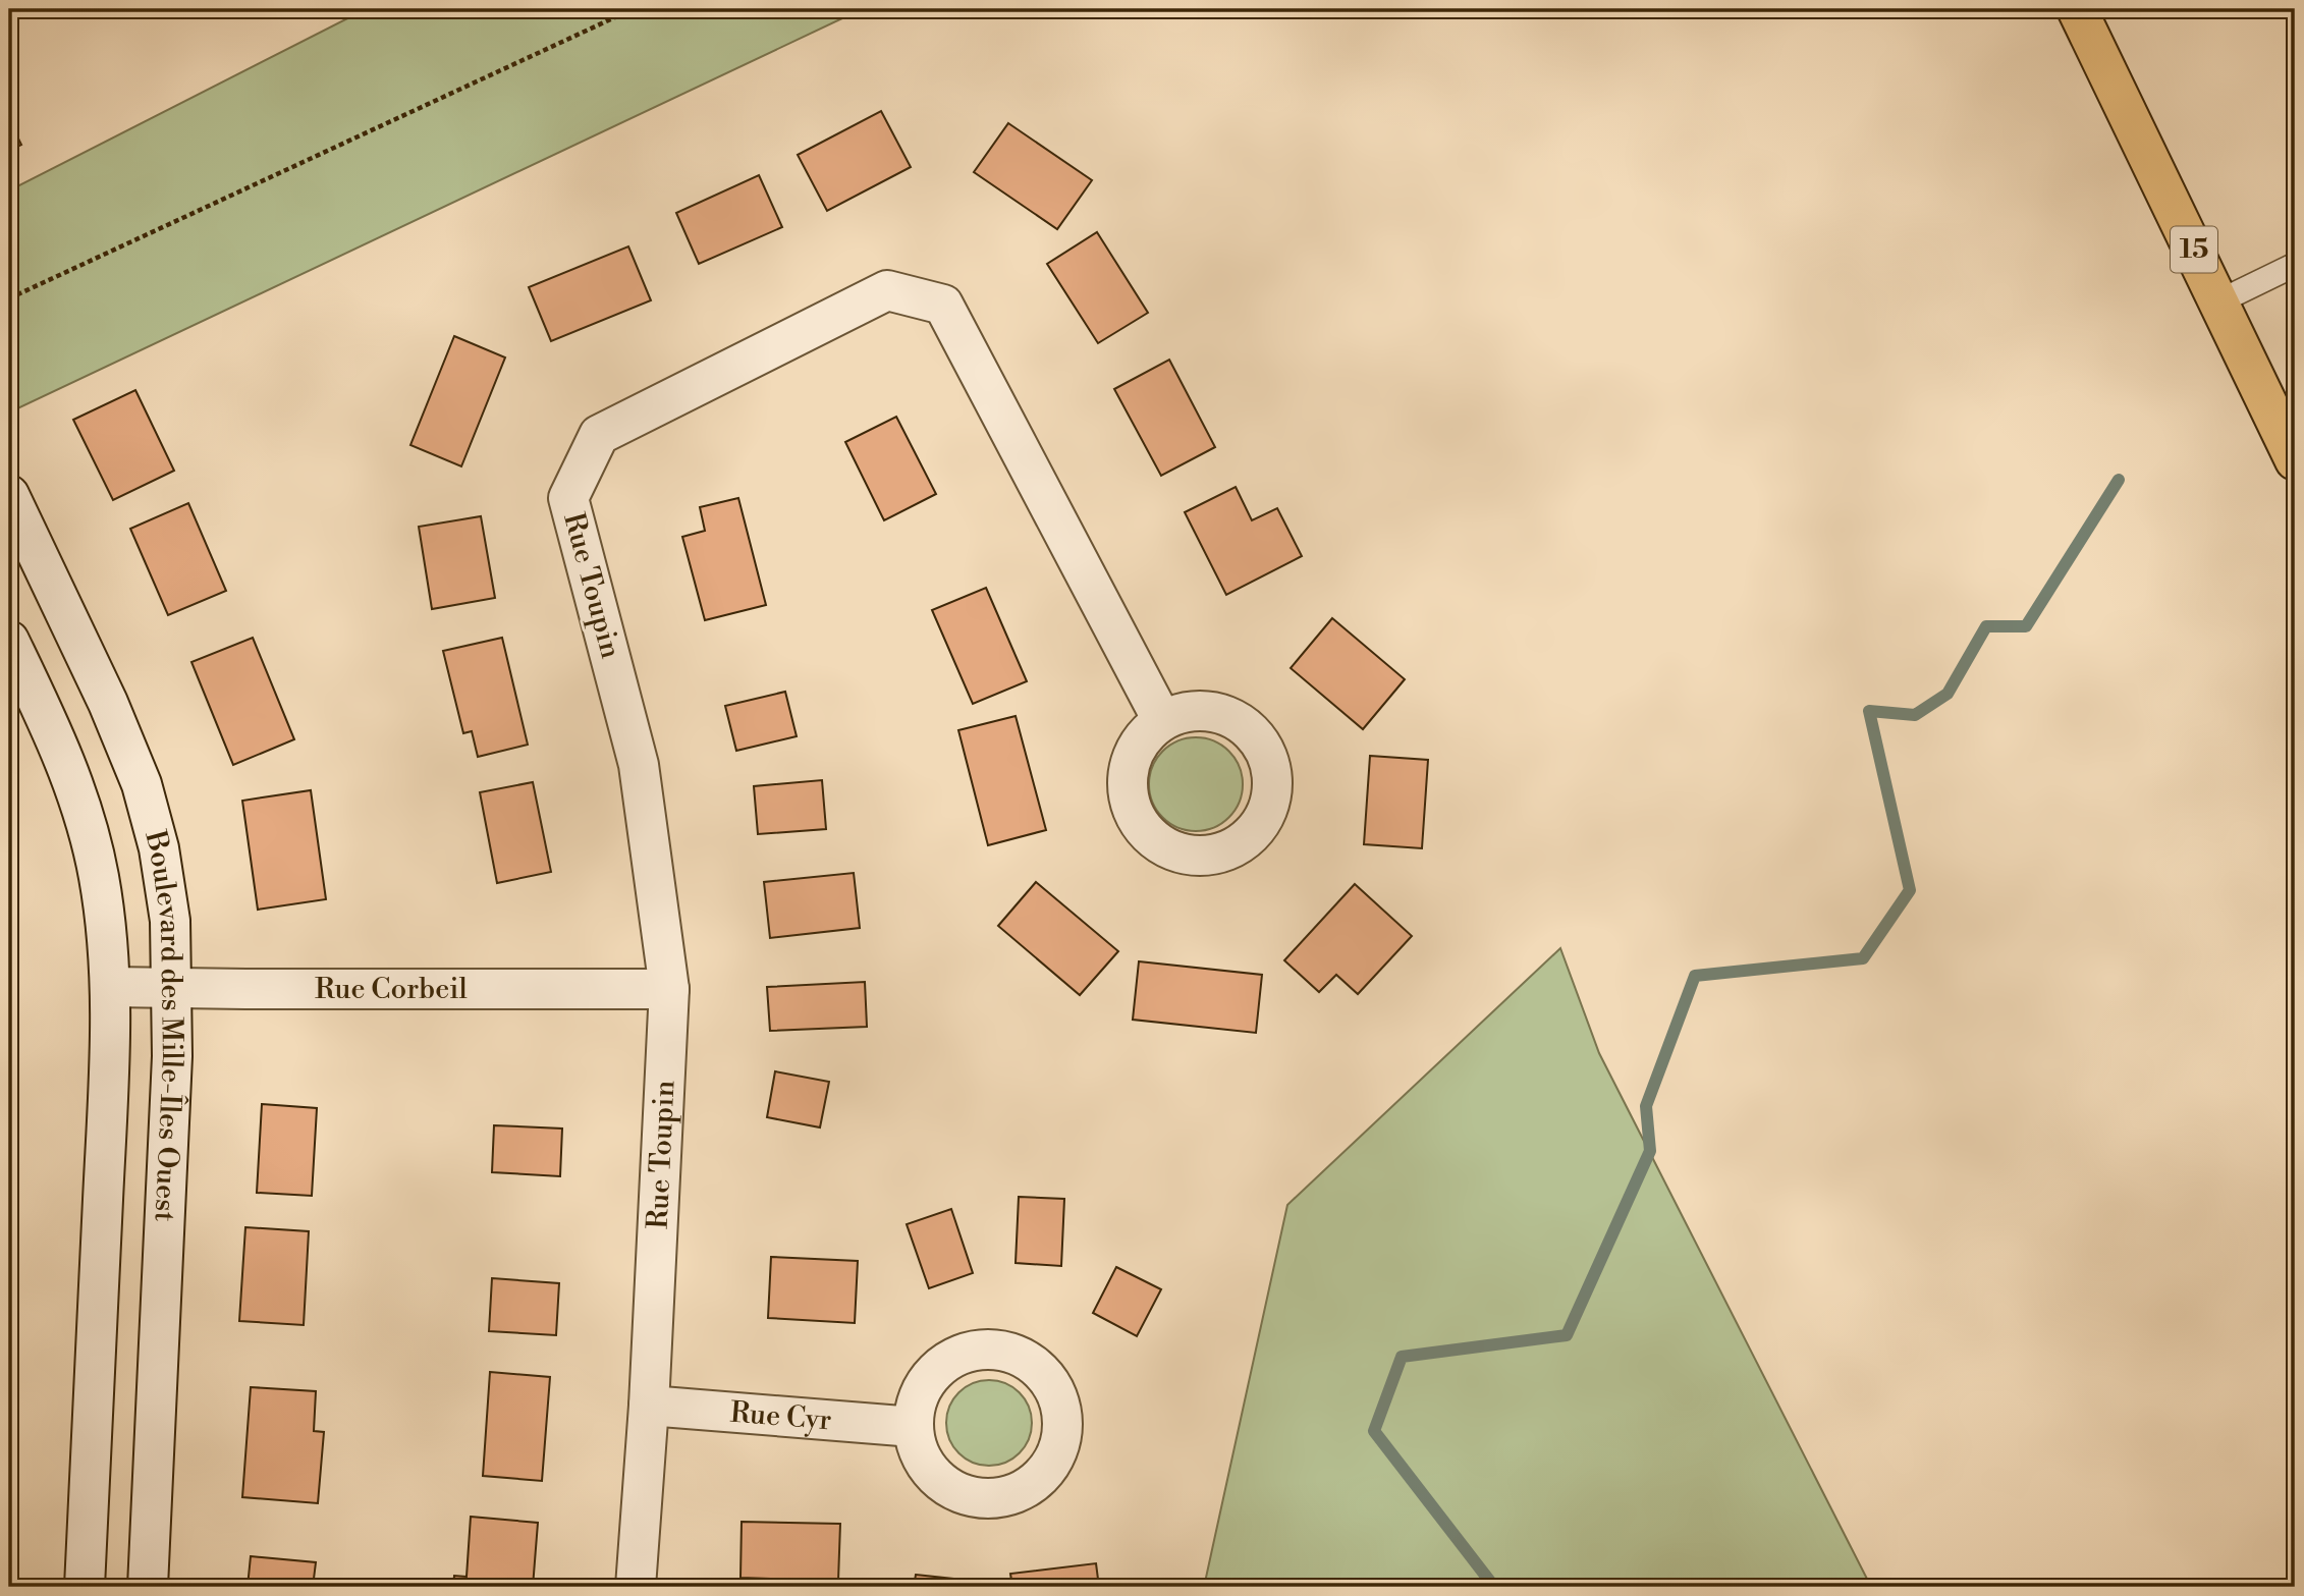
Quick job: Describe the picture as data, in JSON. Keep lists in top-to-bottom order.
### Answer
{
  "streets": {
    "highway": ["15"],
    "street": [
      "Rue Toupin",
      "Rue Corbeil",
      "Boulevard des Mille-Îles Ouest",
      "Rue Cyr"
    ]
  },
  "crossings": [
    ["Rue Toupin", "Rue Corbeil"],
    ["Rue Toupin", "Rue Cyr"],
    ["Rue Corbeil", "Boulevard des Mille-Îles Ouest"]
  ]
}
